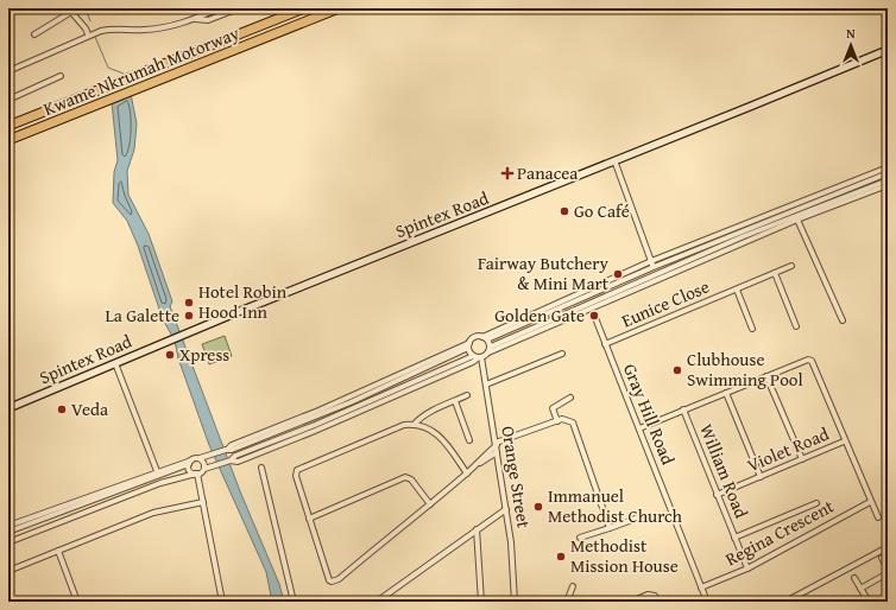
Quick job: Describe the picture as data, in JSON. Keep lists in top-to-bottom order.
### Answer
{
  "streets": {
    "highway": ["Kwame Nkrumah Motorway"],
    "main road": ["Spintex Road"],
    "street": [
      "Eunice Close",
      "Gray Hill Road",
      "Violet Road",
      "William Road",
      "Orange Street",
      "Regina Crescent"
    ]
  },
  "crossings": [
    ["Eunice Close", "Gray Hill Road"],
    ["Gray Hill Road", "Regina Crescent"],
    ["Violet Road", "William Road"],
    ["William Road", "Regina Crescent"]
  ],
  "places": {
    "health": ["Panacea"],
    "other": [
      "Go Café",
      "Fairway Butchery & Mini Mart",
      "Hotel Robin Hood Inn",
      "La Galette",
      "Golden Gate",
      "Xpress",
      "Clubhouse Swimming Pool",
      "Veda",
      "Immanuel Methodist Church",
      "Methodist Mission House"
    ]
  },
  "north": "top"
}
